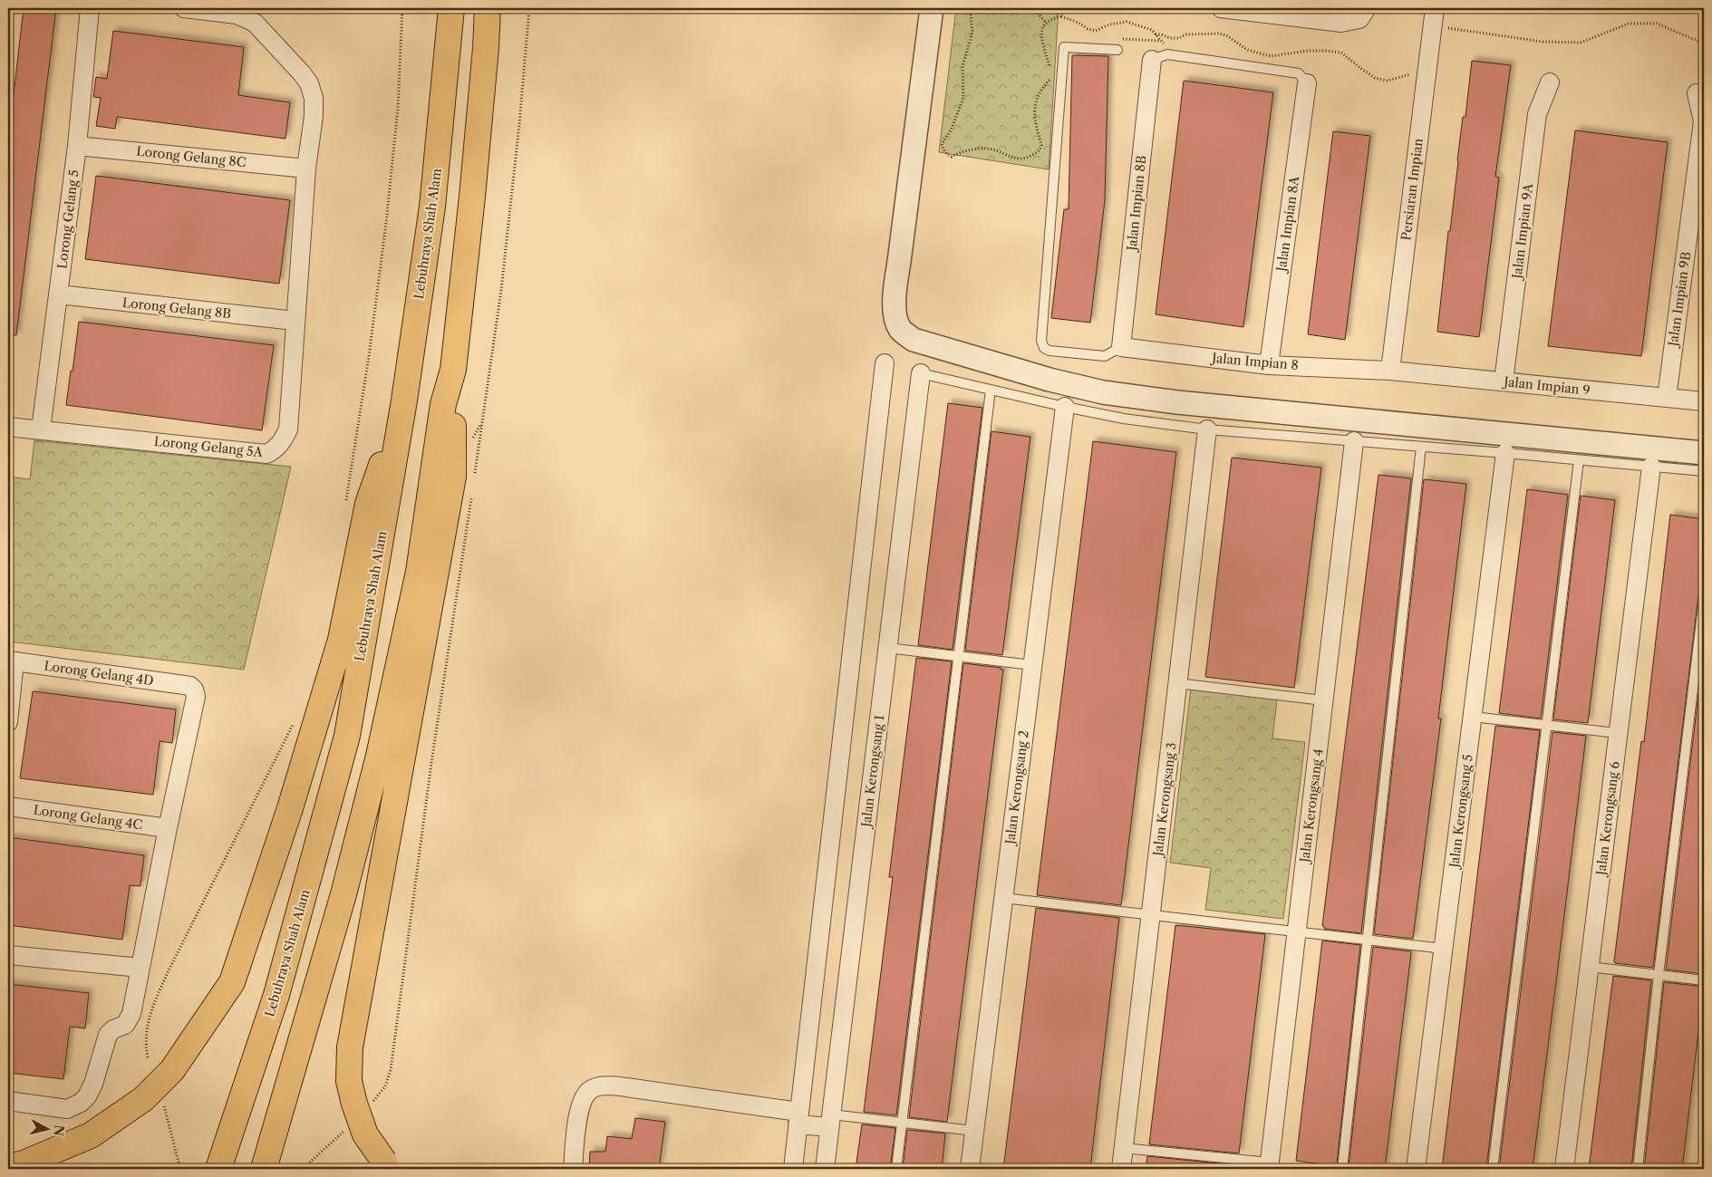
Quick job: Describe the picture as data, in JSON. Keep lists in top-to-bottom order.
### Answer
{
  "streets": {
    "highway": ["Lebuhraya Shah Alam"],
    "street": [
      "Lorong Gelang 8C",
      "Persiaran Impian",
      "Jalan Impian 8B",
      "Lorong Gelang 5",
      "Jalan Impian 8A",
      "Jalan Impian 9A",
      "Jalan Impian 9B",
      "Lorong Gelang 8B",
      "Jalan Impian 8",
      "Jalan Impian 9",
      "Lorong Gelang 5A",
      "Lorong Gelang 4D",
      "Jalan Kerongsang 1",
      "Jalan Kerongsang 2",
      "Jalan Kerongsang 3",
      "Jalan Kerongsang 4",
      "Jalan Kerongsang 5",
      "Lorong Gelang 4C",
      "Jalan Kerongsang 6"
    ]
  },
  "crossings": [
    ["Lorong Gelang 8C", "Lorong Gelang 5"],
    ["Lorong Gelang 8C", "Lorong Gelang 5A"],
    ["Persiaran Impian", "Jalan Impian 8"],
    ["Persiaran Impian", "Jalan Impian 9"],
    ["Jalan Impian 8B", "Jalan Impian 8"],
    ["Lorong Gelang 5", "Lorong Gelang 8B"],
    ["Lorong Gelang 5", "Lorong Gelang 5A"],
    ["Jalan Impian 8A", "Jalan Impian 8"],
    ["Jalan Impian 9A", "Jalan Impian 9"],
    ["Jalan Impian 9B", "Jalan Impian 9"],
    ["Lorong Gelang 8B", "Lorong Gelang 5A"],
    ["Jalan Impian 8", "Jalan Impian 9"],
    ["Lorong Gelang 4D", "Lorong Gelang 4C"]
  ],
  "north": "right"
}
